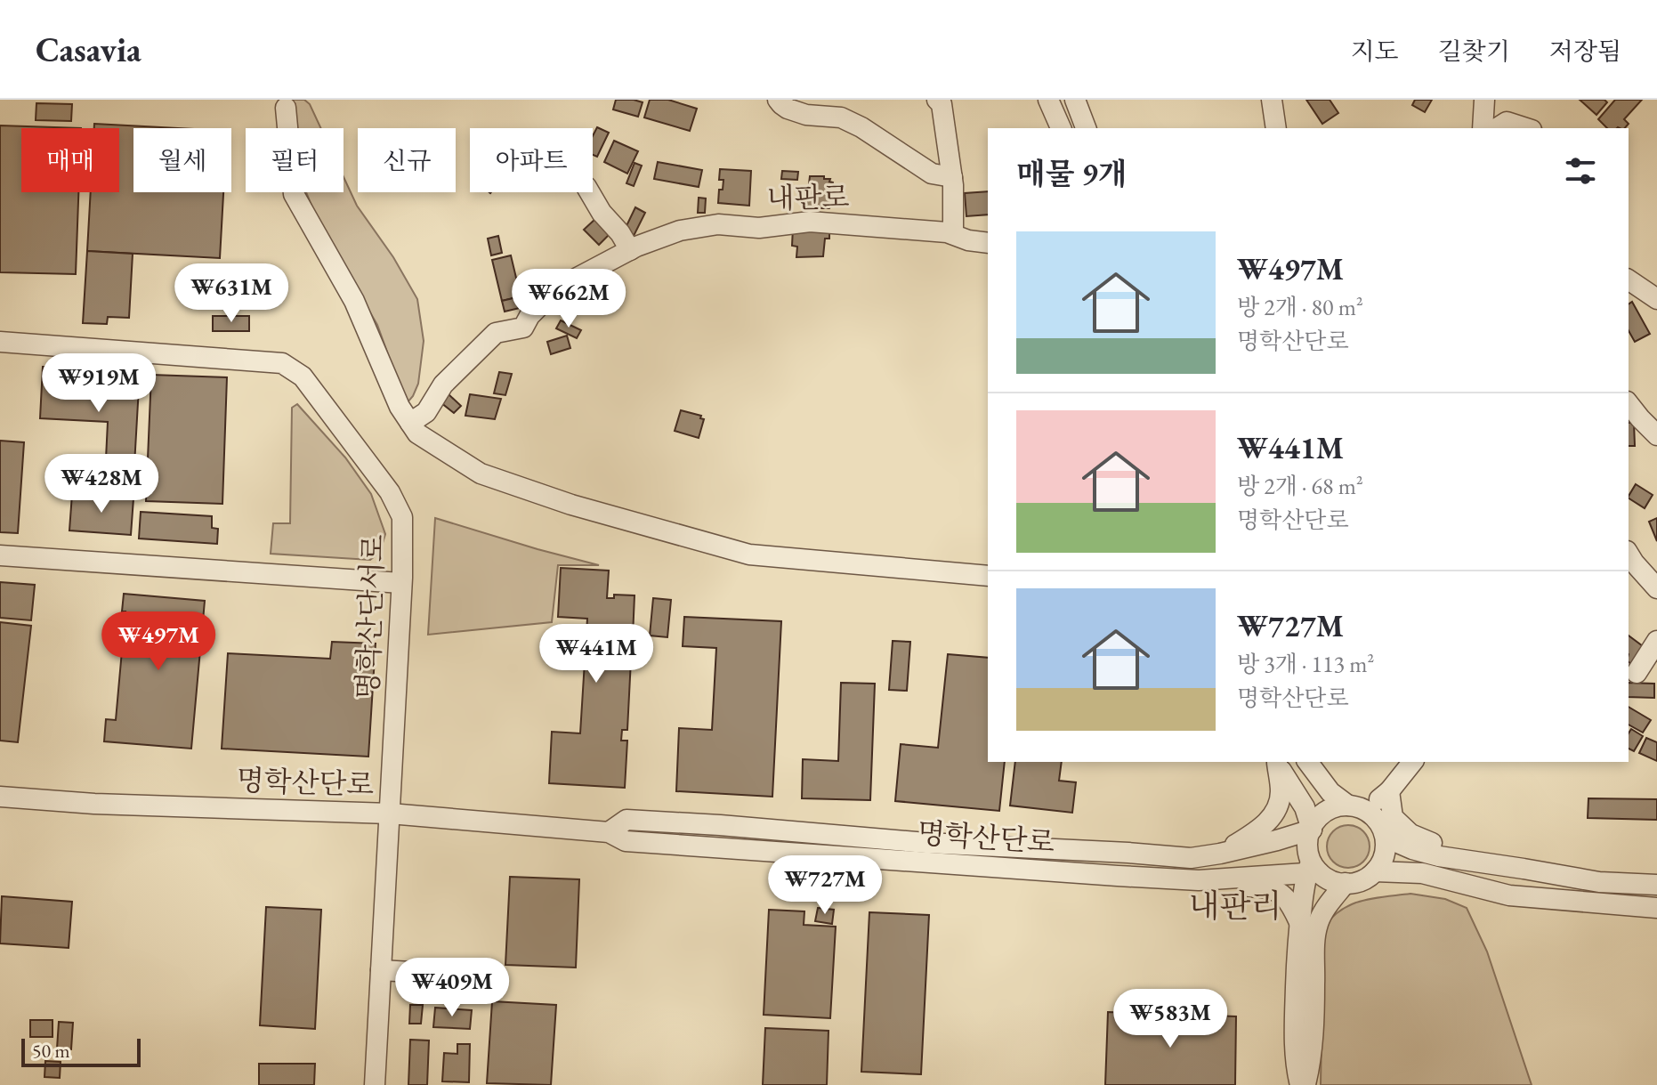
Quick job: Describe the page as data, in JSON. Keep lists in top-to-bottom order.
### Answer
{
  "streets": {
    "street": ["내판로", "명학산단서로", "명학산단로"]
  },
  "crossings": [
    ["명학산단서로", "명학산단로"]
  ],
  "districts": ["내판리"],
  "scale_bar": "50 m",
  "page": {
    "header": "Casavia",
    "nav": ["지도", "길찾기", "저장됨"],
    "chip": [
      "매매",
      "월세",
      "필터",
      "신규",
      "아파트"
    ],
    "heading": "매물 9개",
    "list": [
      {
        "name": "₩497M",
        "note": "방 2개 · 80 m² · 명학산단로"
      },
      {
        "name": "₩441M",
        "note": "방 2개 · 68 m² · 명학산단로"
      },
      {
        "name": "₩727M",
        "note": "방 3개 · 113 m² · 명학산단로"
      }
    ],
    "price": [
      "₩631M",
      "₩662M",
      "₩919M",
      "₩428M",
      "₩497M",
      "₩441M",
      "₩727M",
      "₩409M",
      "₩583M"
    ],
    "scale": "50 m"
  }
}
